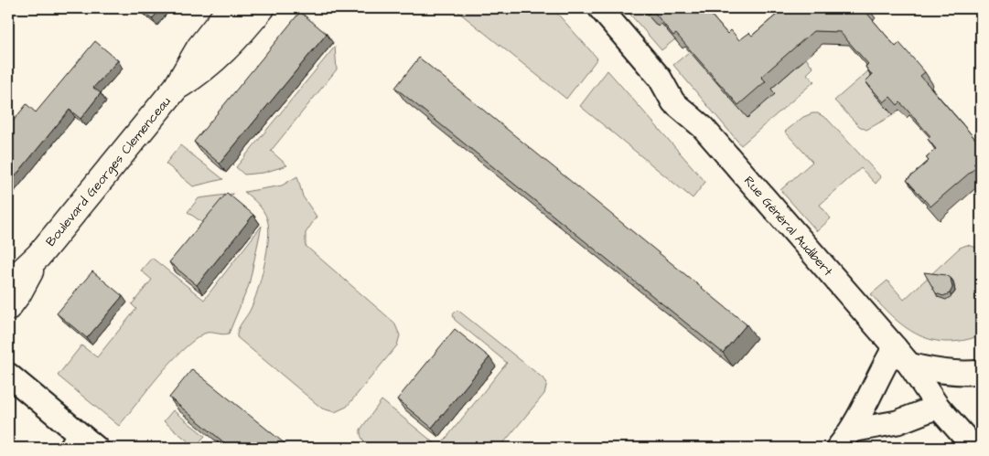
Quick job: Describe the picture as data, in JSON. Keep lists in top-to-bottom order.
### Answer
{
  "streets": {
    "main road": ["Boulevard Georges Clemenceau"],
    "street": ["Rue Général Audibert"]
  }
}
